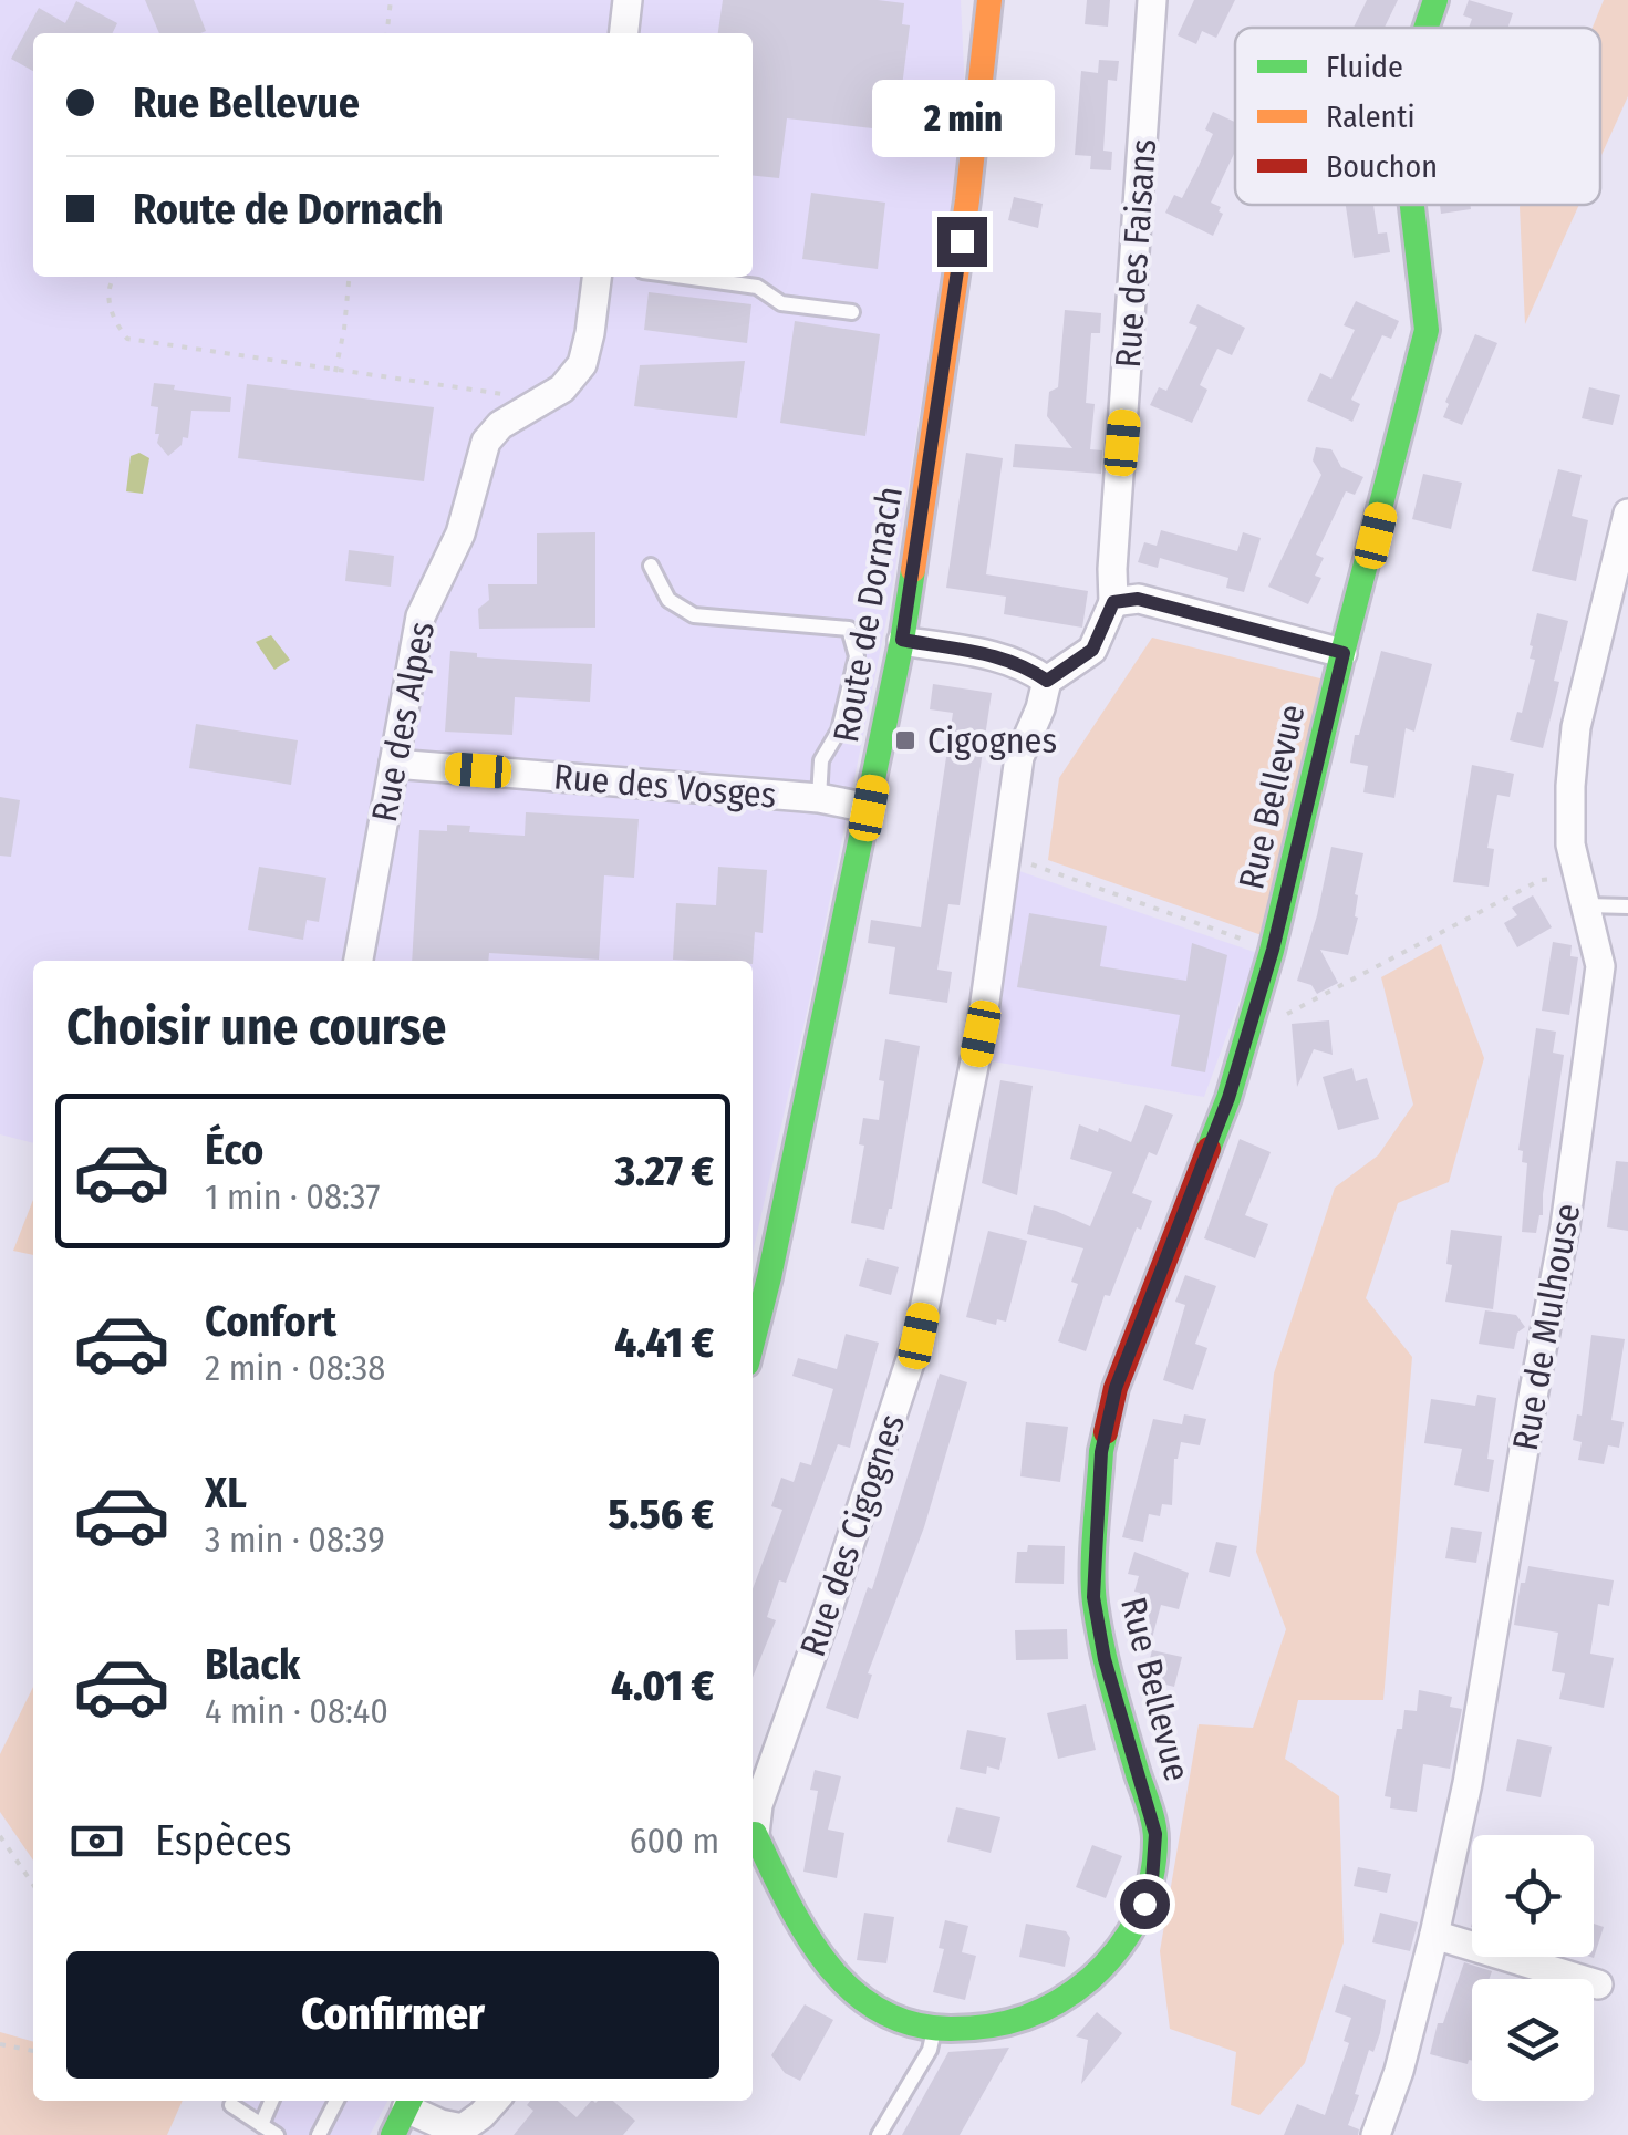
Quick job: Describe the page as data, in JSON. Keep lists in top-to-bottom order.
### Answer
{
  "streets": {
    "street": [
      "Rue des Faisans",
      "Route de Dornach",
      "Rue des Alpes",
      "Rue des Vosges",
      "Rue Bellevue",
      "Rue de Mulhouse",
      "Rue des Cigognes"
    ]
  },
  "crossings": [
    ["Route de Dornach", "Rue des Vosges"],
    ["Rue des Alpes", "Rue des Vosges"]
  ],
  "places": {
    "transit": ["Cigognes"]
  },
  "legend": ["Fluide", "Ralenti", "Bouchon"],
  "page": {
    "banner": ["Rue Bellevue", "Route de Dornach"],
    "bubble": "2 min",
    "heading": "Choisir une course",
    "list": [
      {
        "name": "Éco",
        "note": "1 min · 08:37",
        "value": "3.27 €"
      },
      {
        "name": "Confort",
        "note": "2 min · 08:38",
        "value": "4.41 €"
      },
      {
        "name": "XL",
        "note": "3 min · 08:39",
        "value": "5.56 €"
      },
      {
        "name": "Black",
        "note": "4 min · 08:40",
        "value": "4.01 €"
      }
    ],
    "pay": ["Espèces", "600 m"],
    "buttons": "Confirmer"
  }
}
